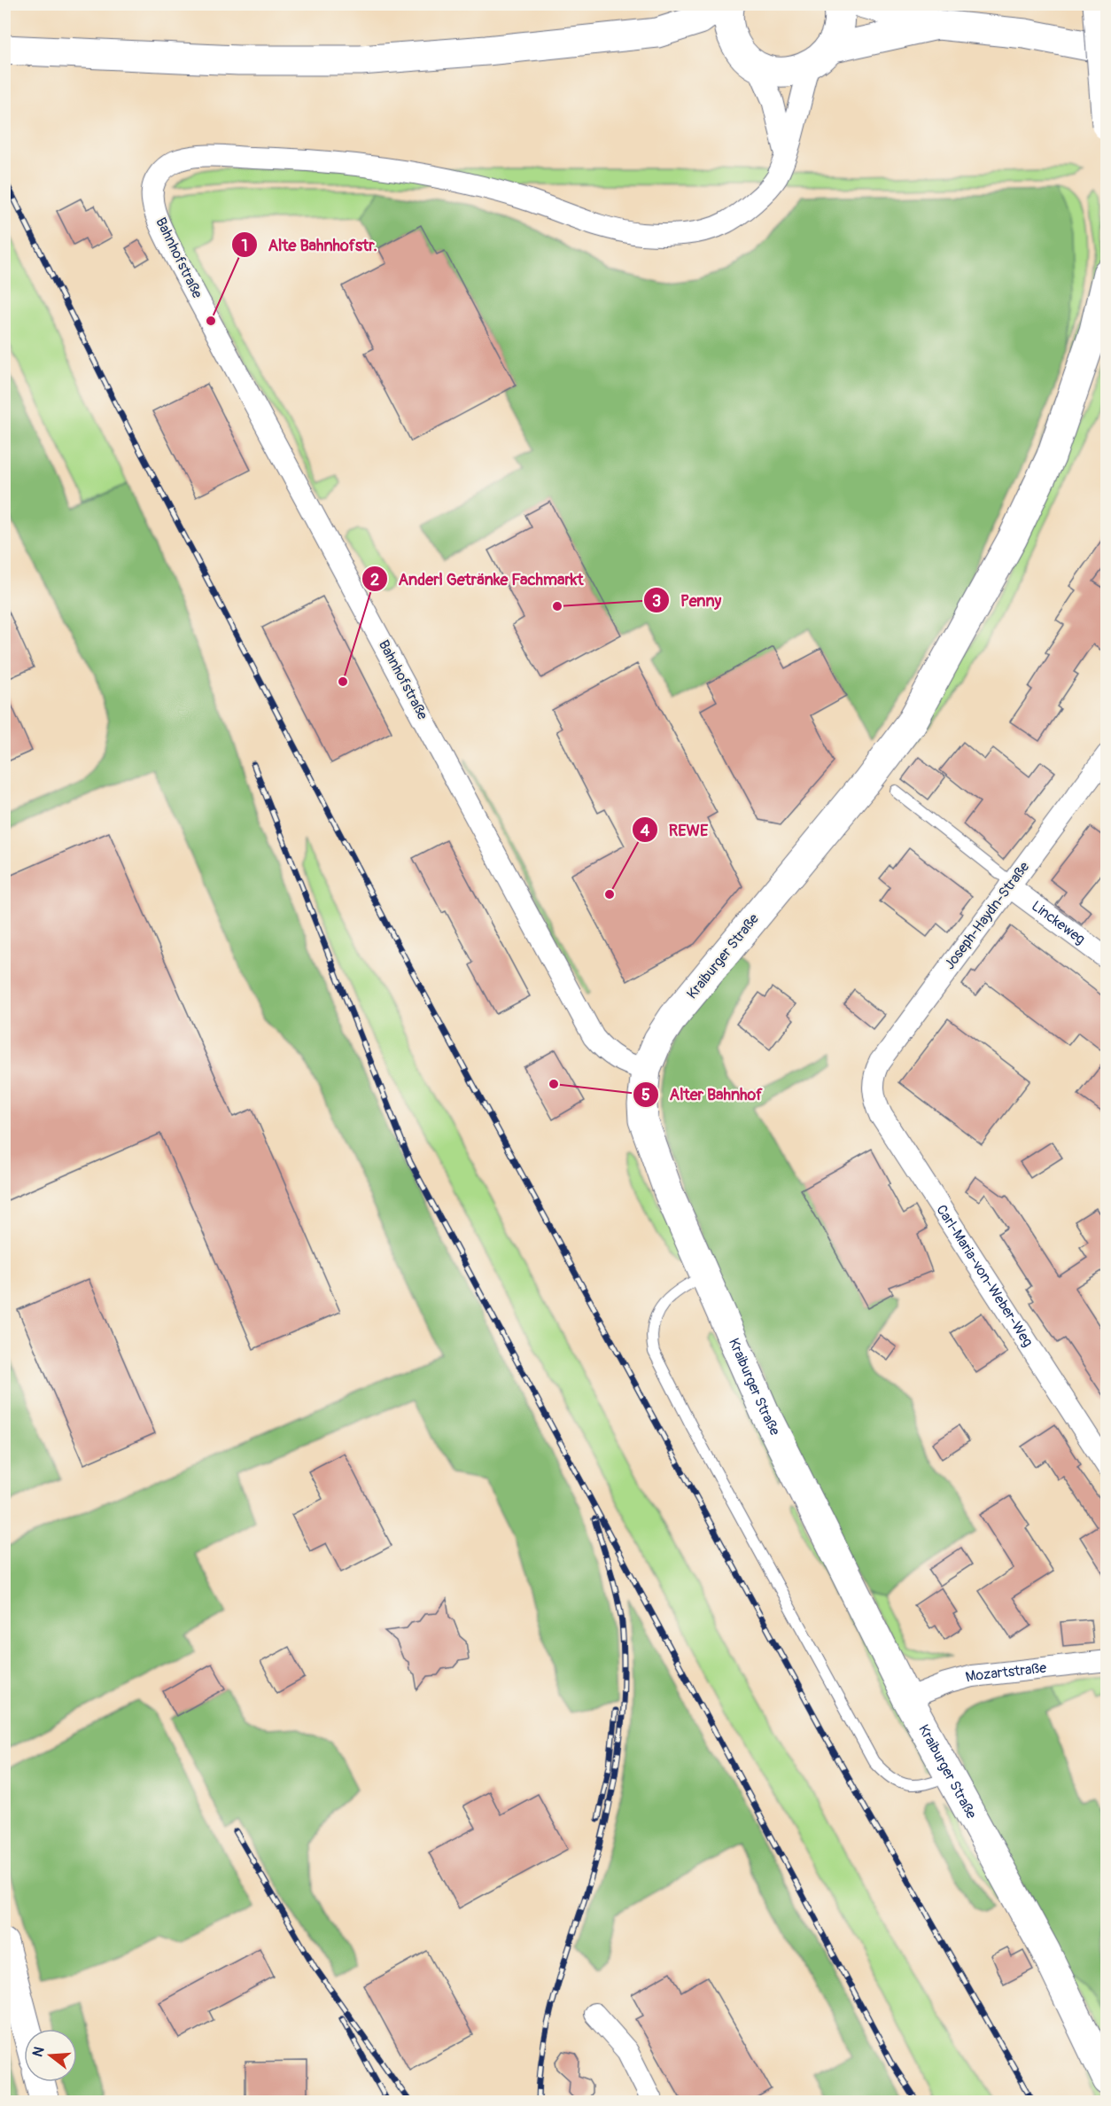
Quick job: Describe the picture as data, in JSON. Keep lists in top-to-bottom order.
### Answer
{
  "streets": {
    "main road": ["Kraiburger Straße"],
    "street": [
      "Bahnhofstraße",
      "Joseph-Haydn-Straße",
      "Linckeweg",
      "Carl-Maria-von-Weber-Weg",
      "Mozartstraße"
    ]
  },
  "crossings": [
    ["Bahnhofstraße", "Kraiburger Straße"],
    ["Joseph-Haydn-Straße", "Linckeweg"],
    ["Joseph-Haydn-Straße", "Carl-Maria-von-Weber-Weg"],
    ["Kraiburger Straße", "Mozartstraße"]
  ],
  "places": [
    "Alte Bahnhofstr.",
    "Penny",
    "Anderl Getränke Fachmarkt",
    "REWE",
    "Alter Bahnhof"
  ],
  "north": "left"
}
